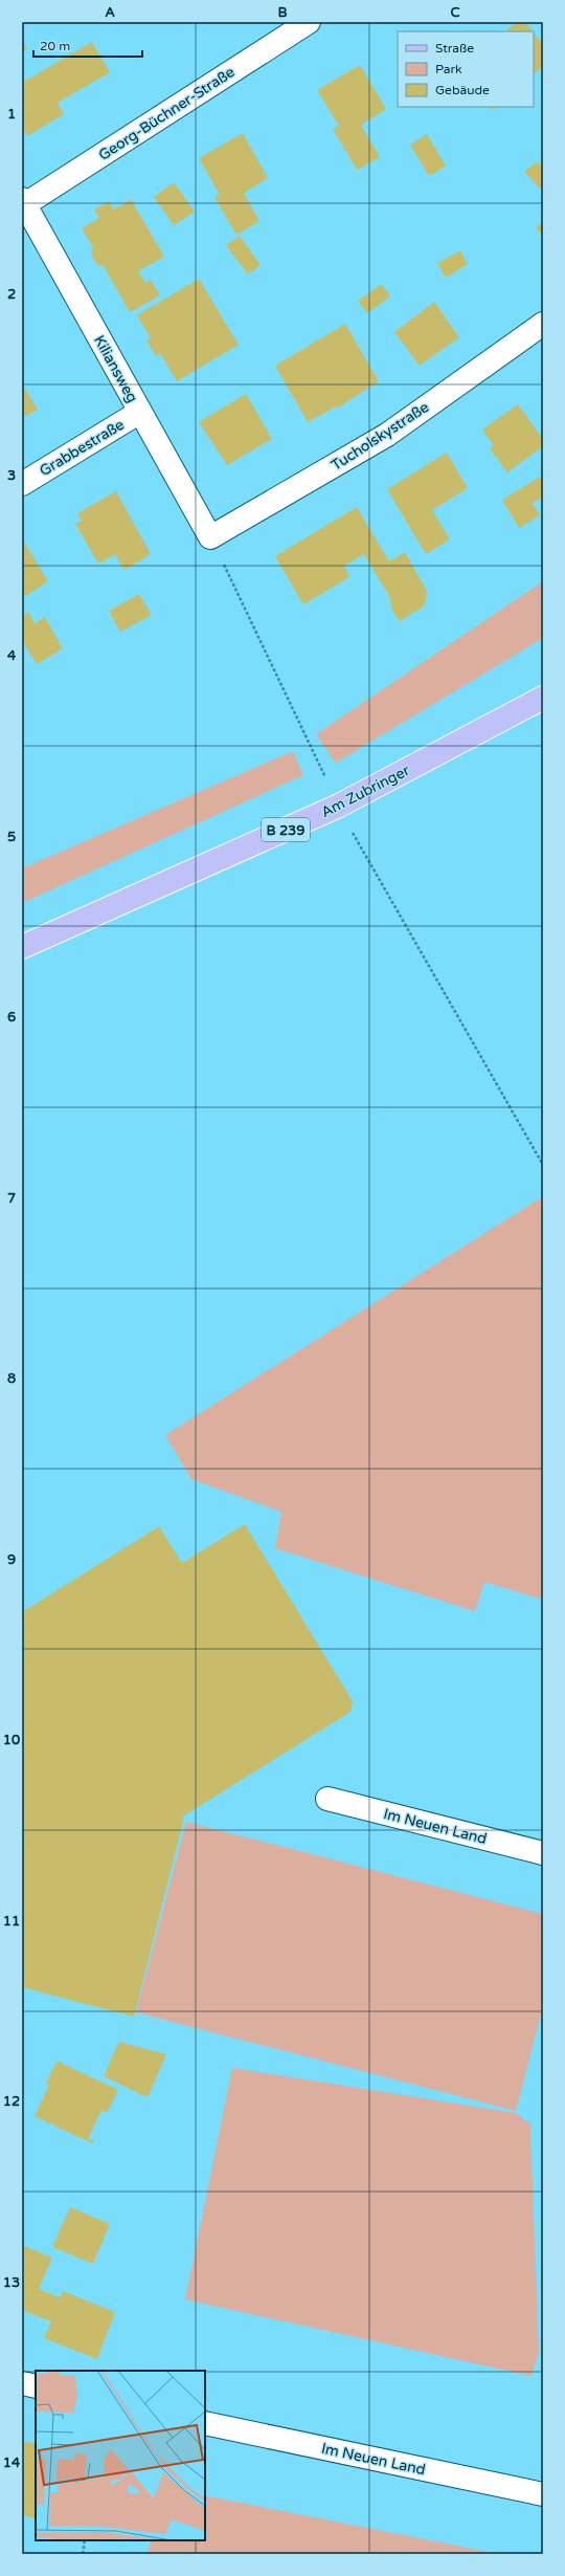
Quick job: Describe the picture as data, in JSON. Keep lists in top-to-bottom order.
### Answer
{
  "streets": {
    "main road": ["Am Zubringer", "B 239"],
    "street": [
      "Georg-Büchner-Straße",
      "Kiliansweg",
      "Tucholskystraße",
      "Grabbestraße",
      "Im Neuen Land"
    ]
  },
  "crossings": [
    ["Georg-Büchner-Straße", "Kiliansweg"],
    ["Kiliansweg", "Tucholskystraße"],
    ["Kiliansweg", "Grabbestraße"]
  ],
  "legend": ["Straße", "Park", "Gebäude"],
  "scale_bar": "20 m",
  "grid": {
    "columns": ["A", "B", "C"],
    "rows": [
      "1",
      "2",
      "3",
      "4",
      "5",
      "6",
      "7",
      "8",
      "9",
      "10",
      "11",
      "12",
      "13",
      "14"
    ]
  }
}
